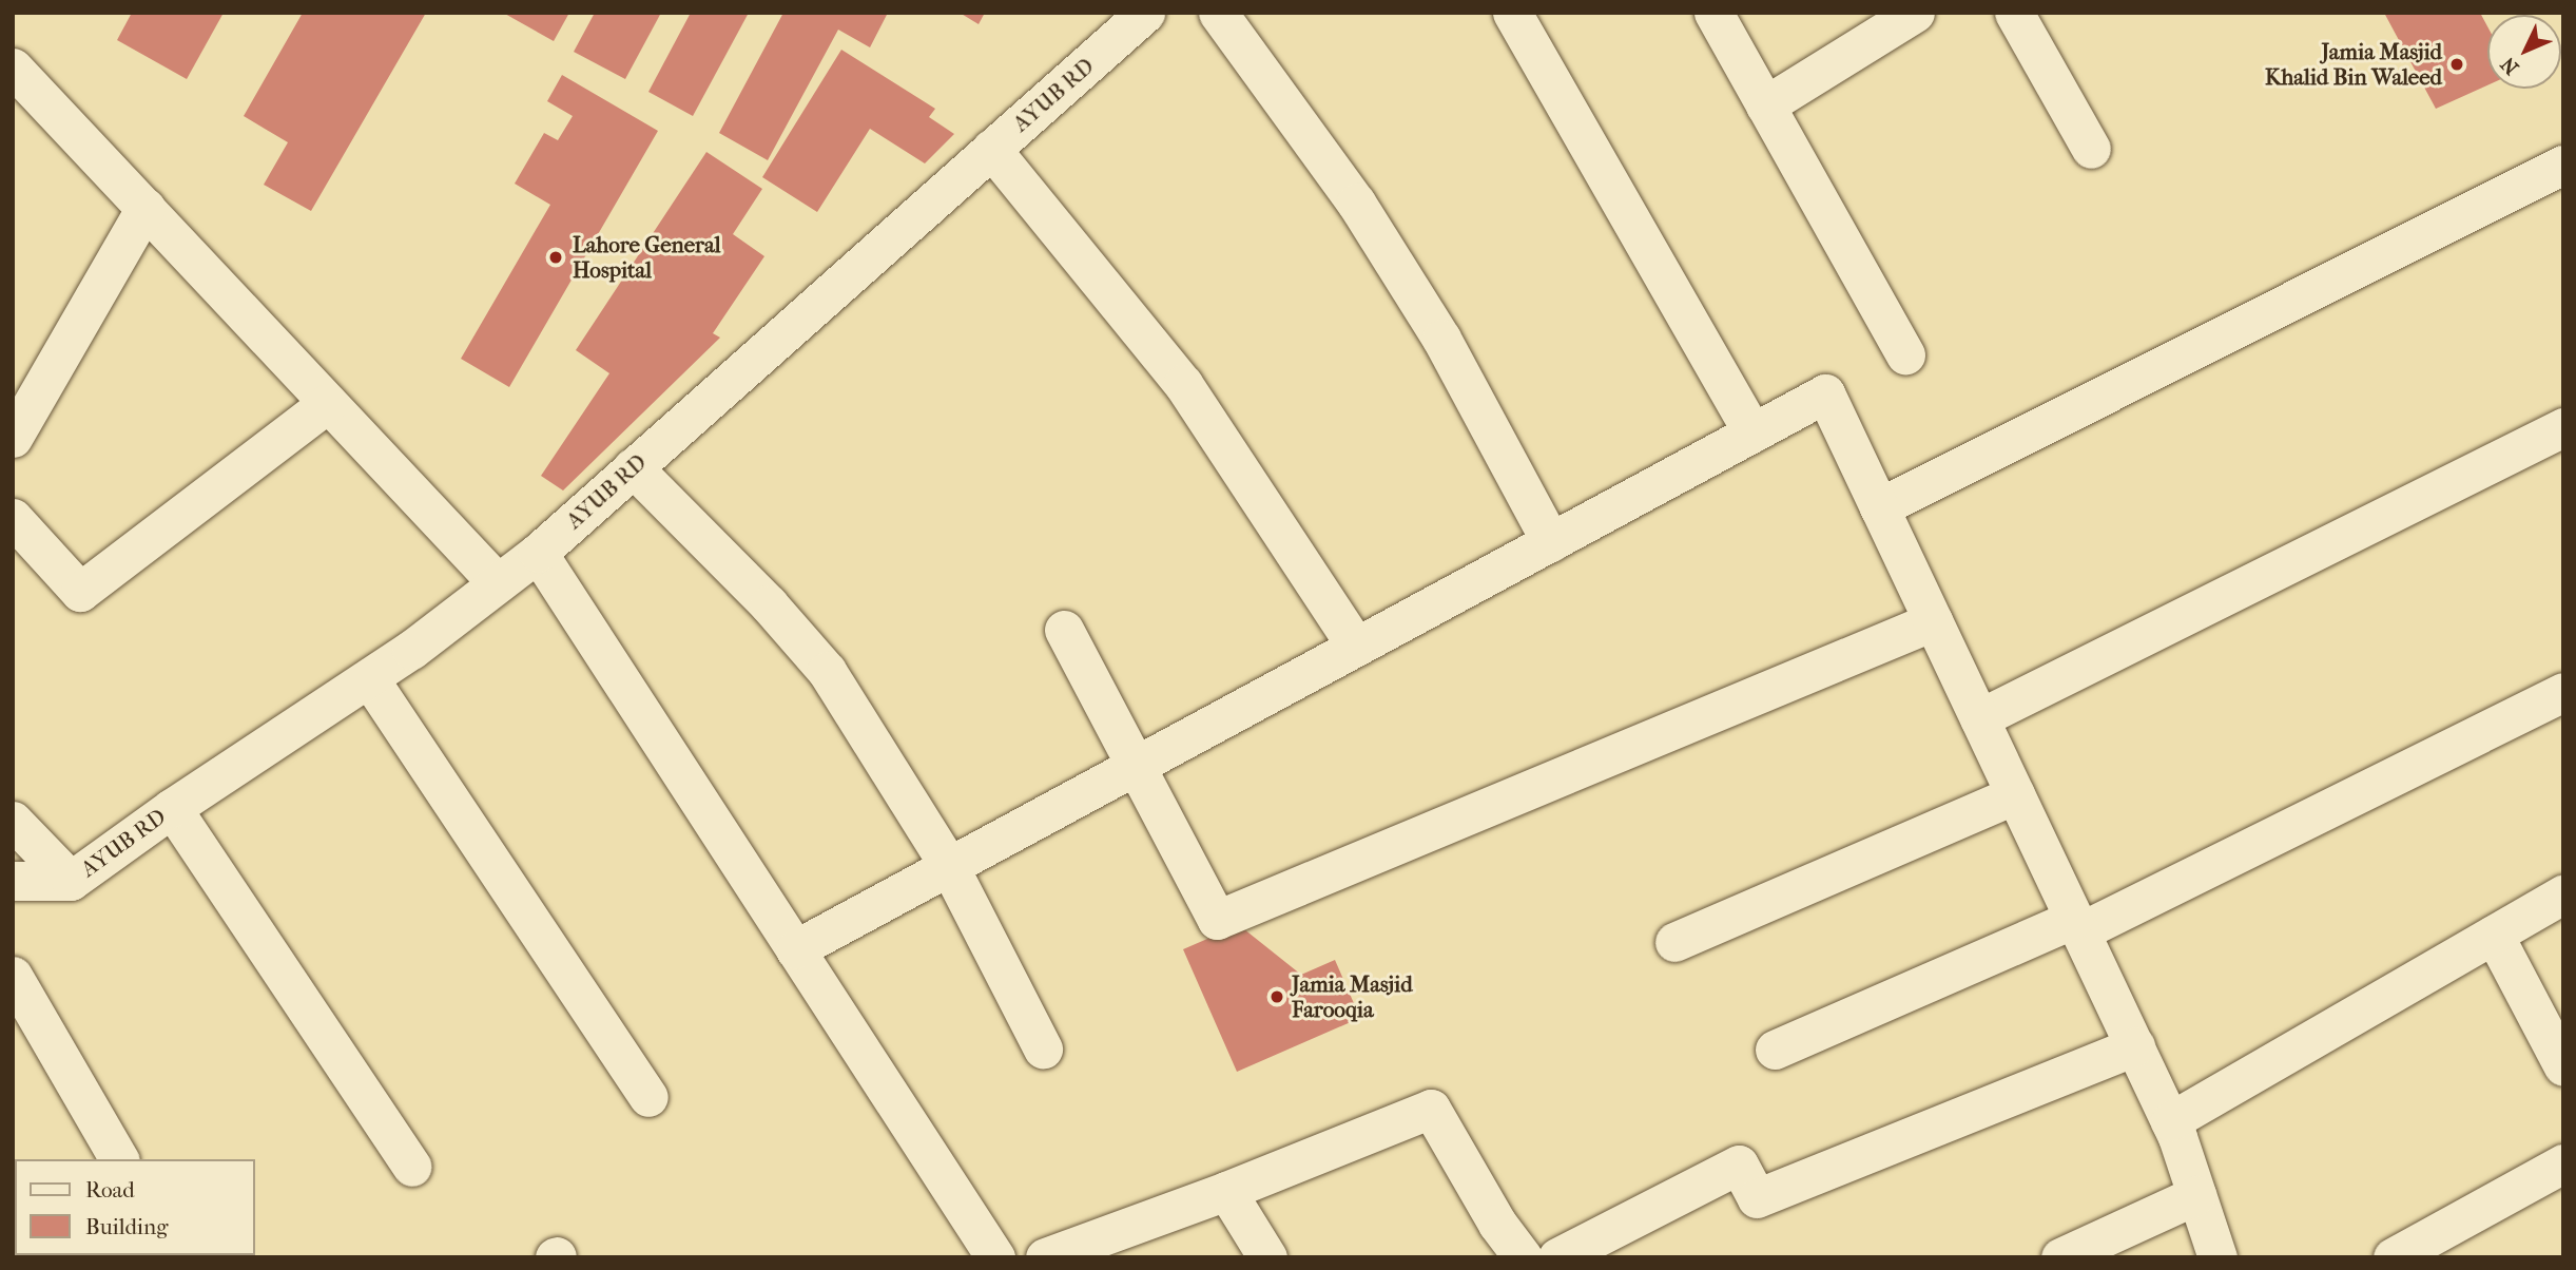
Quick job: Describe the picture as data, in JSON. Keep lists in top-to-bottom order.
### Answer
{
  "streets": {
    "street": ["AYUB RD"]
  },
  "places": ["Jamia Masjid Khalid Bin Waleed", "Lahore General Hospital", "Jamia Masjid Farooqia"],
  "legend": ["Road", "Building"],
  "north": "bottom left"
}
